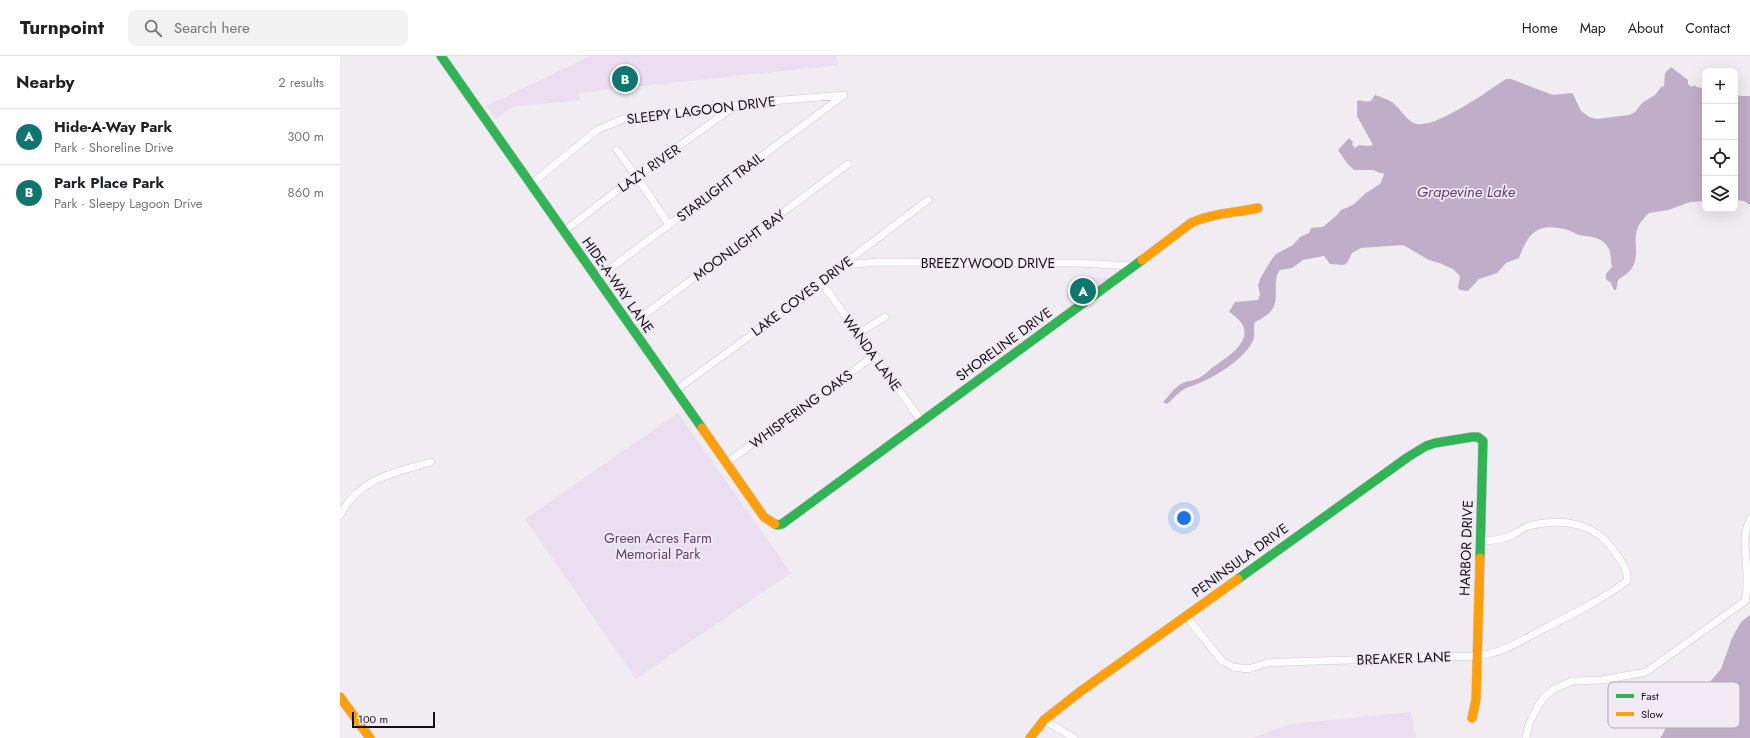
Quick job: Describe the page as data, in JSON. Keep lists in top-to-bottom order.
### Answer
{
  "streets": {
    "street": [
      "SLEEPY LAGOON DRIVE",
      "LAZY RIVER",
      "STARLIGHT TRAIL",
      "MOONLIGHT BAY",
      "BREEZYWOOD DRIVE",
      "HIDE-A-WAY LANE",
      "LAKE COVES DRIVE",
      "SHORELINE DRIVE",
      "WANDA LANE",
      "WHISPERING OAKS",
      "HARBOR DRIVE",
      "PENINSULA DRIVE",
      "BREAKER LANE"
    ]
  },
  "crossings": [
    ["SLEEPY LAGOON DRIVE", "LAZY RIVER"],
    ["SLEEPY LAGOON DRIVE", "STARLIGHT TRAIL"],
    ["SLEEPY LAGOON DRIVE", "HIDE-A-WAY LANE"],
    ["LAZY RIVER", "HIDE-A-WAY LANE"],
    ["STARLIGHT TRAIL", "HIDE-A-WAY LANE"],
    ["MOONLIGHT BAY", "HIDE-A-WAY LANE"],
    ["BREEZYWOOD DRIVE", "LAKE COVES DRIVE"],
    ["BREEZYWOOD DRIVE", "SHORELINE DRIVE"],
    ["HIDE-A-WAY LANE", "LAKE COVES DRIVE"],
    ["HIDE-A-WAY LANE", "SHORELINE DRIVE"],
    ["HIDE-A-WAY LANE", "WHISPERING OAKS"],
    ["LAKE COVES DRIVE", "WANDA LANE"],
    ["SHORELINE DRIVE", "WANDA LANE"],
    ["WANDA LANE", "WHISPERING OAKS"],
    ["HARBOR DRIVE", "PENINSULA DRIVE"],
    ["HARBOR DRIVE", "BREAKER LANE"],
    ["PENINSULA DRIVE", "BREAKER LANE"]
  ],
  "water": ["Grapevine Lake"],
  "parks": ["Green Acres Farm Memorial Park"],
  "legend": ["Fast", "Slow"],
  "scale_bar": "100 m",
  "page": {
    "header": "Turnpoint",
    "search": "Search here",
    "nav": [
      "Home",
      "Map",
      "About",
      "Contact"
    ],
    "heading": ["Nearby", "2 results"],
    "pins": ["B", "A"],
    "map_buttons": ["+", "−"],
    "list": [
      {
        "mark": "A",
        "name": "Hide-A-Way Park",
        "note": "Park · Shoreline Drive",
        "value": "300 m"
      },
      {
        "mark": "B",
        "name": "Park Place Park",
        "note": "Park · Sleepy Lagoon Drive",
        "value": "860 m"
      }
    ],
    "scale": "100 m"
  }
}
